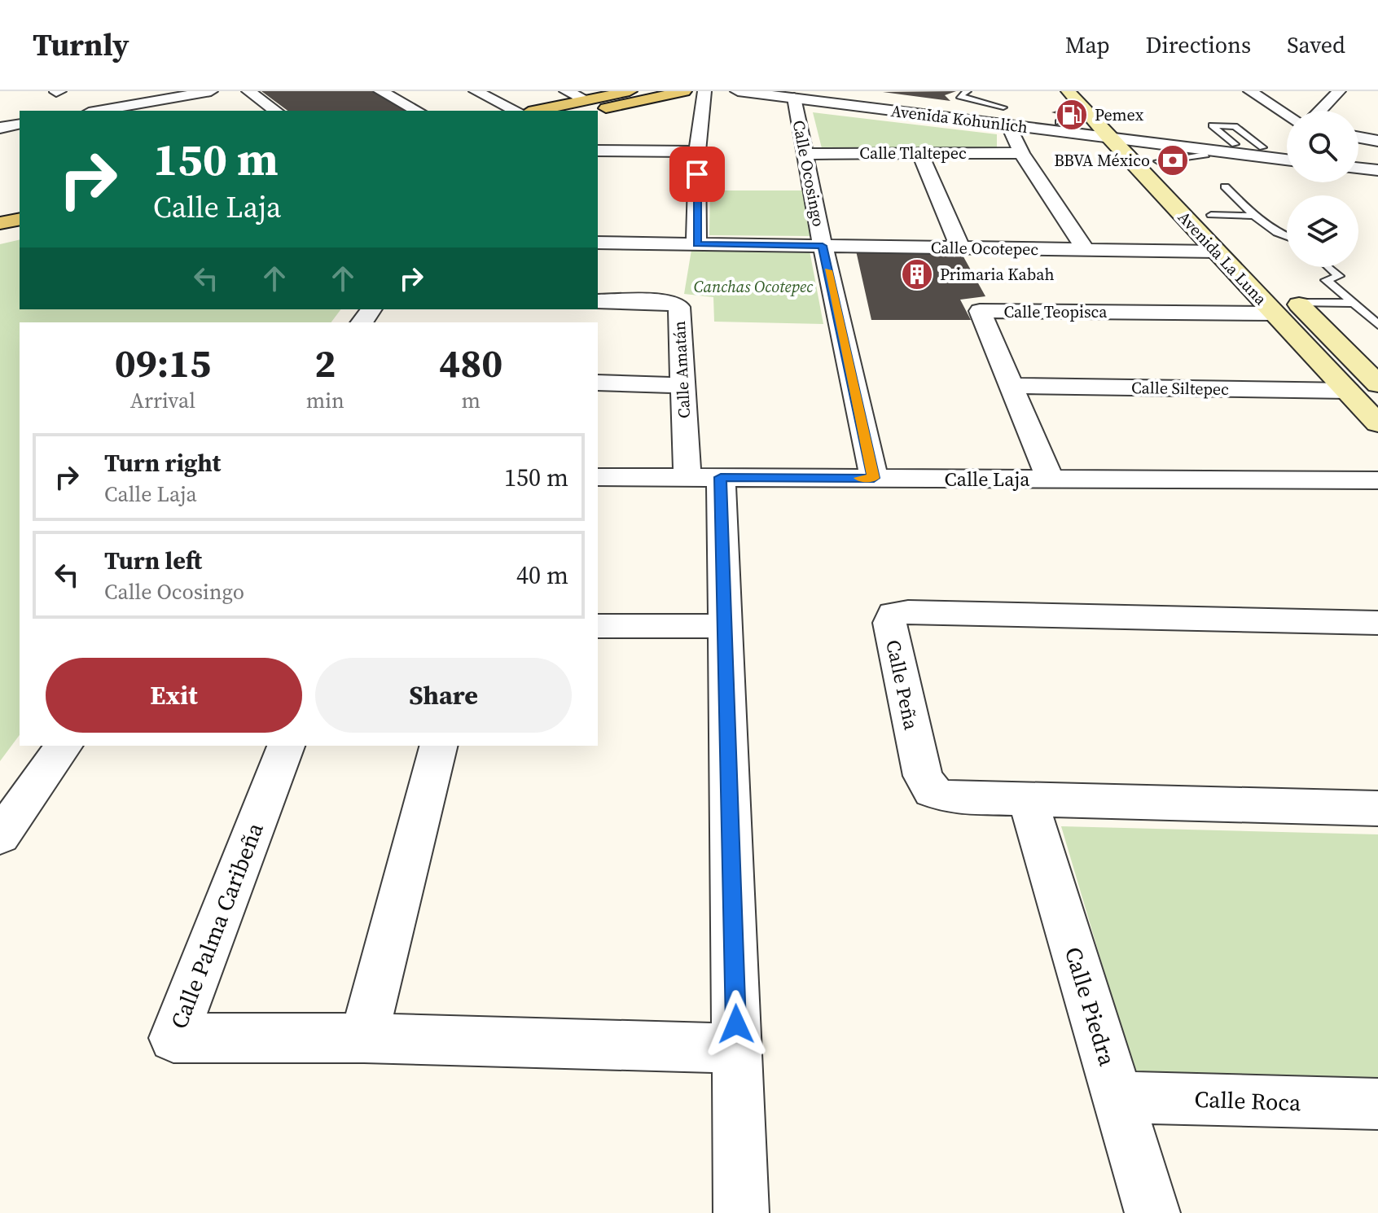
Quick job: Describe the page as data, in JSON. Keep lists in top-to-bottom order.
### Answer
{
  "streets": {
    "main road": ["Avenida La Luna"],
    "street": [
      "Avenida Kohunlich",
      "Calle Tlaltepec",
      "Calle Ocosingo",
      "Calle Ocotepec",
      "Calle Teopisca",
      "Calle Amatán",
      "Calle Siltepec",
      "Calle Laja",
      "Calle Peña",
      "Calle Palma Caribeña",
      "Calle Piedra",
      "Calle Roca"
    ]
  },
  "crossings": [
    ["Avenida Kohunlich", "Calle Ocosingo"],
    ["Avenida Kohunlich", "Avenida La Luna"],
    ["Calle Tlaltepec", "Calle Ocosingo"],
    ["Calle Ocosingo", "Calle Ocotepec"],
    ["Calle Ocosingo", "Calle Laja"],
    ["Calle Ocotepec", "Avenida La Luna"],
    ["Avenida La Luna", "Calle Teopisca"],
    ["Avenida La Luna", "Calle Siltepec"],
    ["Calle Teopisca", "Calle Siltepec"],
    ["Calle Teopisca", "Calle Laja"],
    ["Calle Amatán", "Calle Laja"],
    ["Calle Amatán", "Calle Palma Caribeña"],
    ["Calle Peña", "Calle Piedra"],
    ["Calle Piedra", "Calle Roca"]
  ],
  "parks": ["Canchas Ocotepec"],
  "places": {
    "fuel station": ["Pemex"],
    "bank": ["BBVA México"],
    "building": ["Primaria Kabah"]
  },
  "page": {
    "header": "Turnly",
    "nav": ["Map", "Directions", "Saved"],
    "turn": ["150 m", "Calle Laja"],
    "eta": [
      "09:15",
      "Arrival",
      "2",
      "min",
      "480",
      "m"
    ],
    "list": [
      {
        "name": "Turn right",
        "note": "Calle Laja",
        "value": "150 m"
      },
      {
        "name": "Turn left",
        "note": "Calle Ocosingo",
        "value": "40 m"
      }
    ],
    "buttons": ["Exit", "Share"]
  }
}
